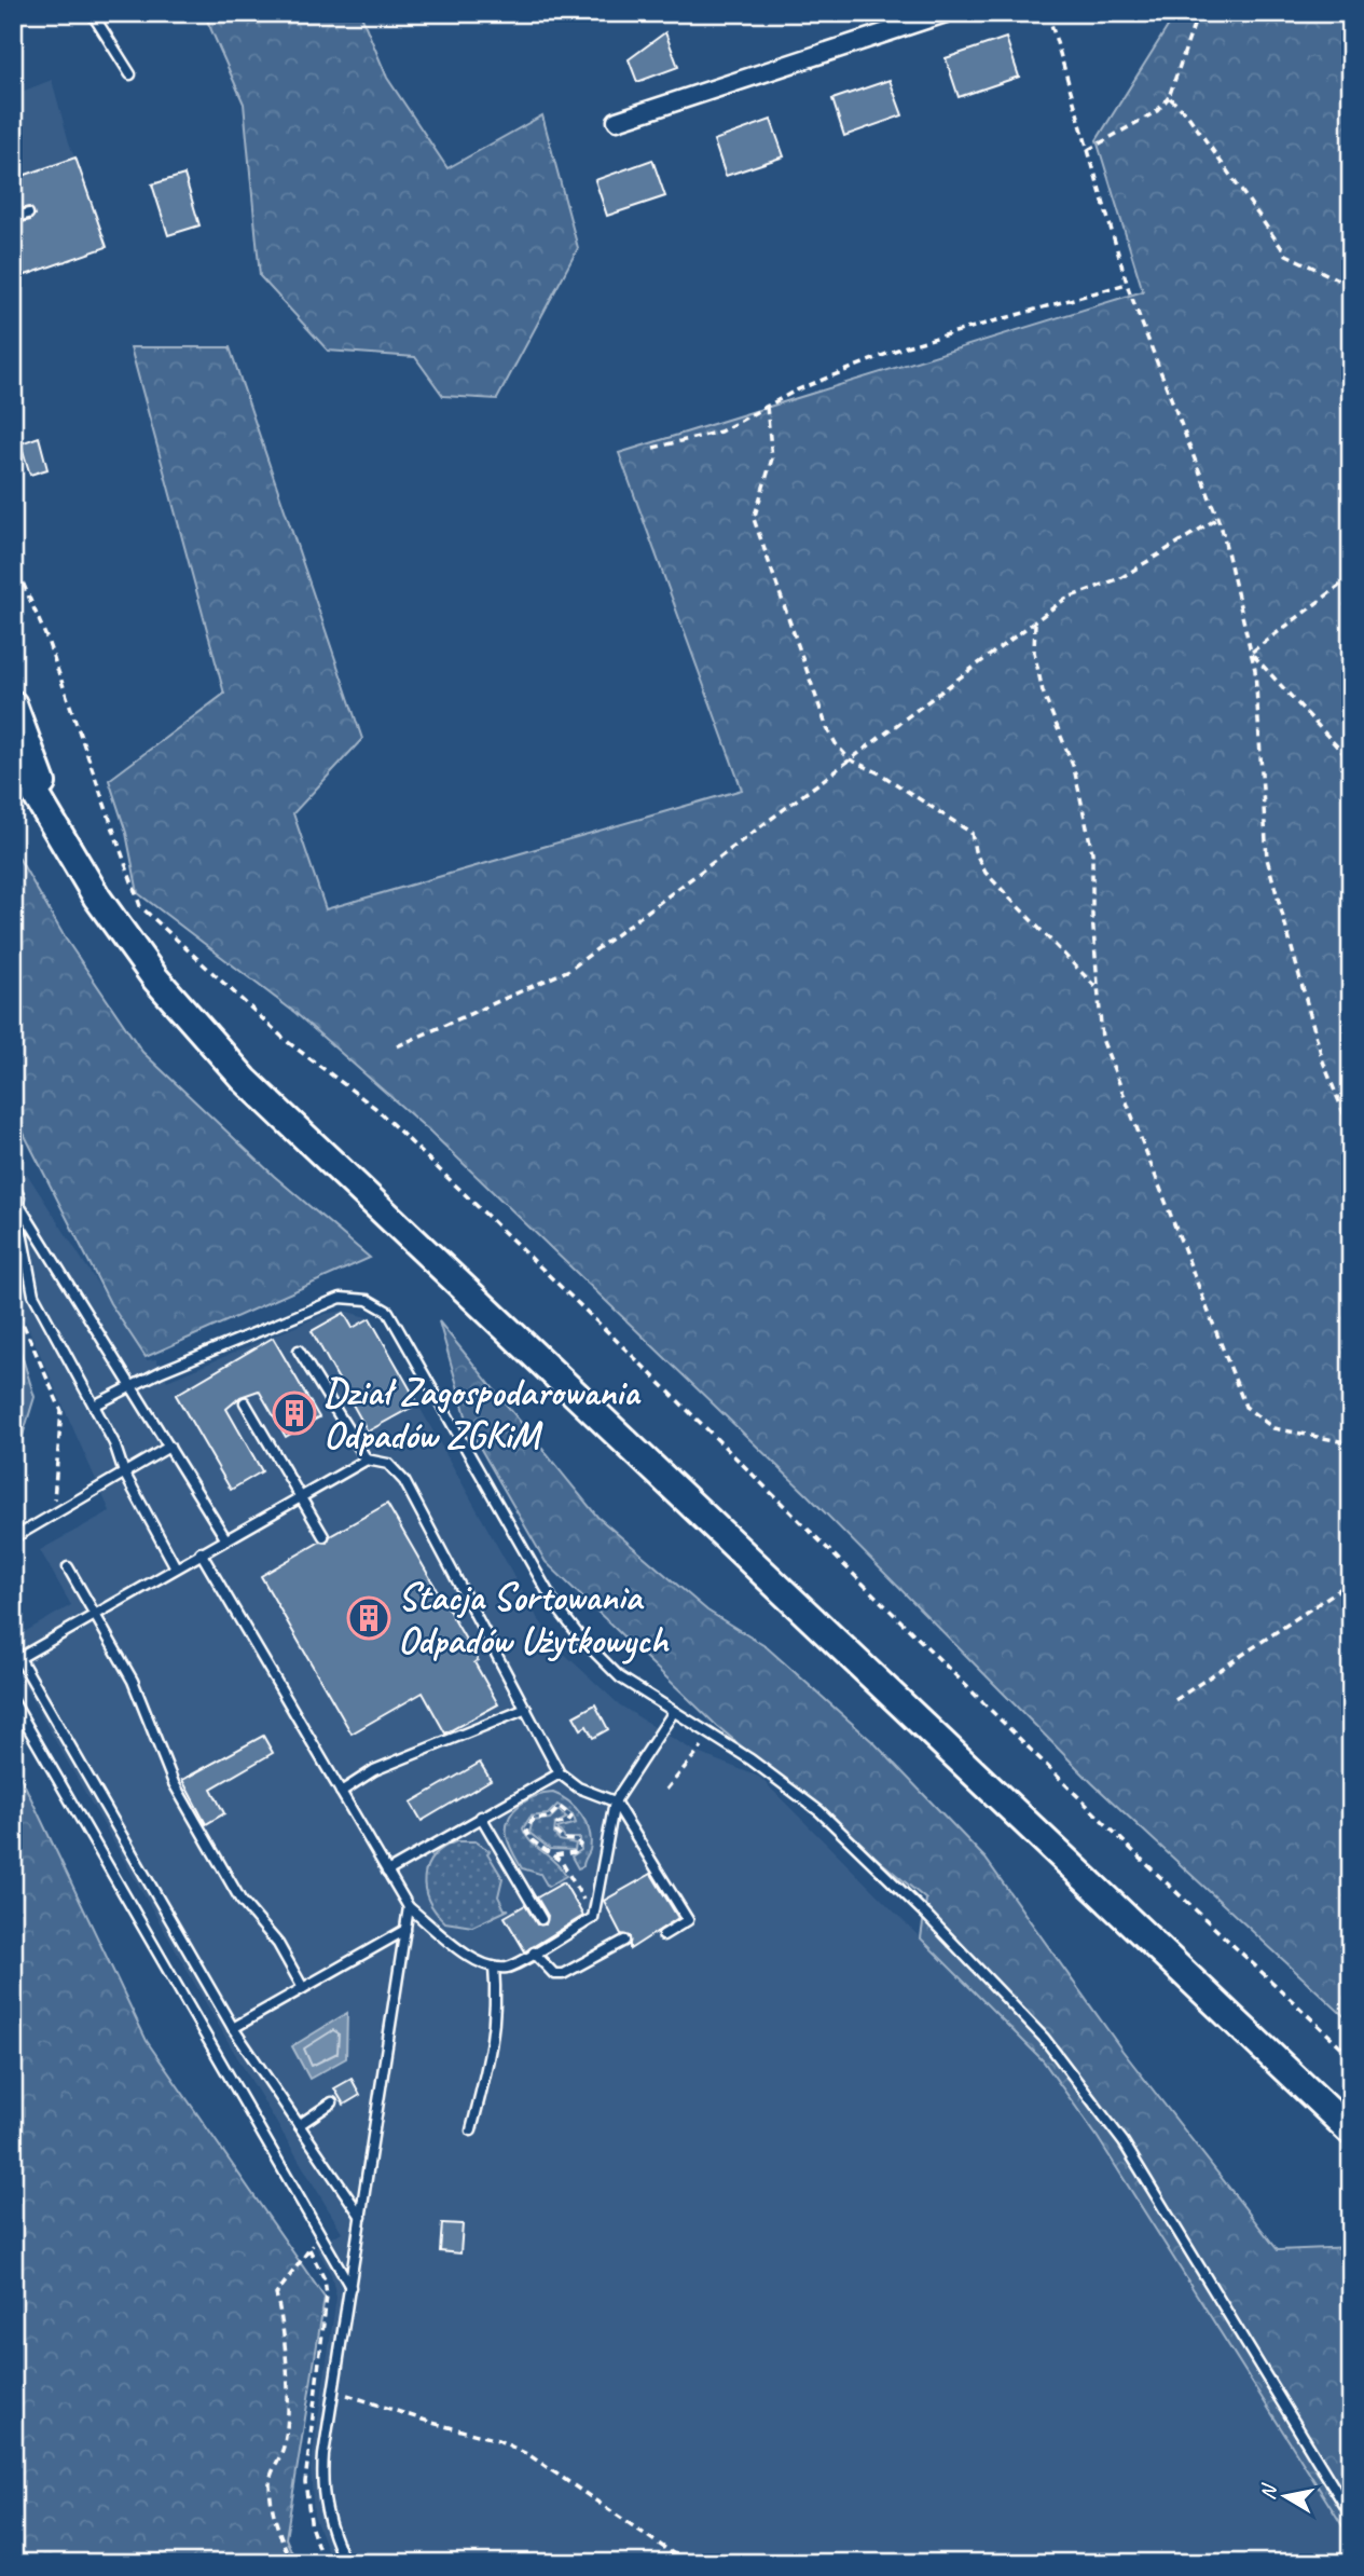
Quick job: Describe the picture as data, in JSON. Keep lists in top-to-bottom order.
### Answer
{
  "places": {
    "building": ["Dział Zagospodarowania Odpadów ZGKiM", "Stacja Sortowania Odpadów Użytkowych"]
  },
  "north": "left"
}
